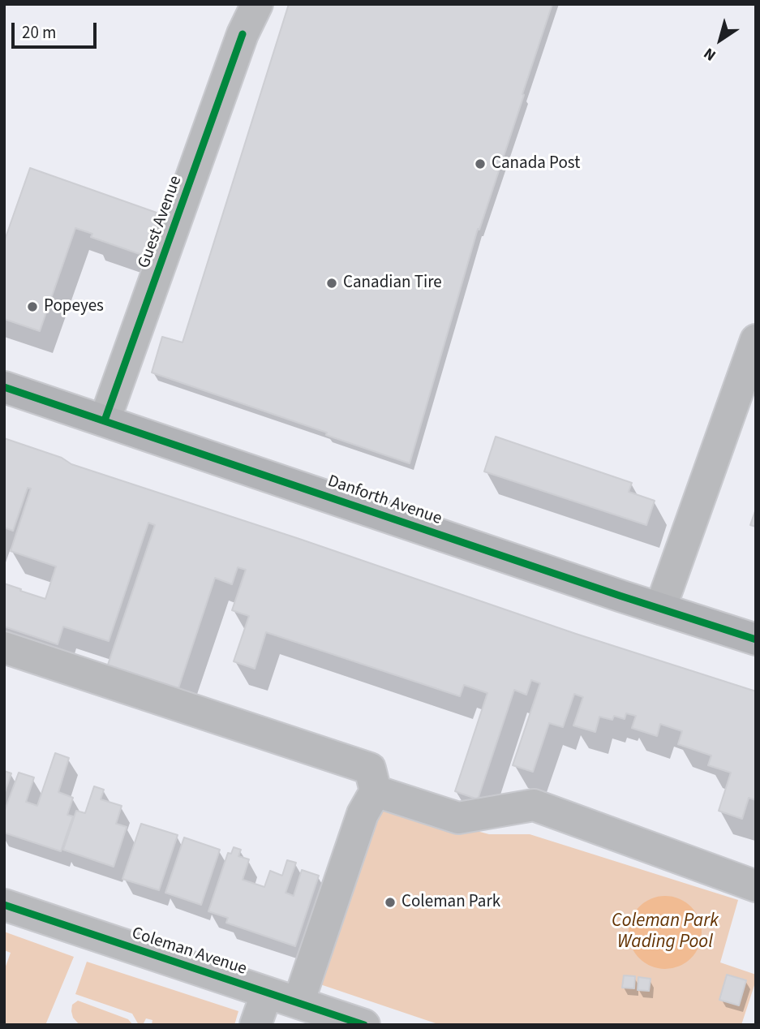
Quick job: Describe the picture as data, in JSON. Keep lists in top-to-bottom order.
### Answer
{
  "streets": {
    "main road": ["Danforth Avenue"],
    "street": ["Guest Avenue", "Coleman Avenue"]
  },
  "crossings": [
    ["Guest Avenue", "Danforth Avenue"]
  ],
  "water": ["Coleman Park Wading Pool"],
  "places": [
    "Canada Post",
    "Canadian Tire",
    "Popeyes",
    "Coleman Park"
  ],
  "scale_bar": "20 m",
  "north": "bottom left"
}
